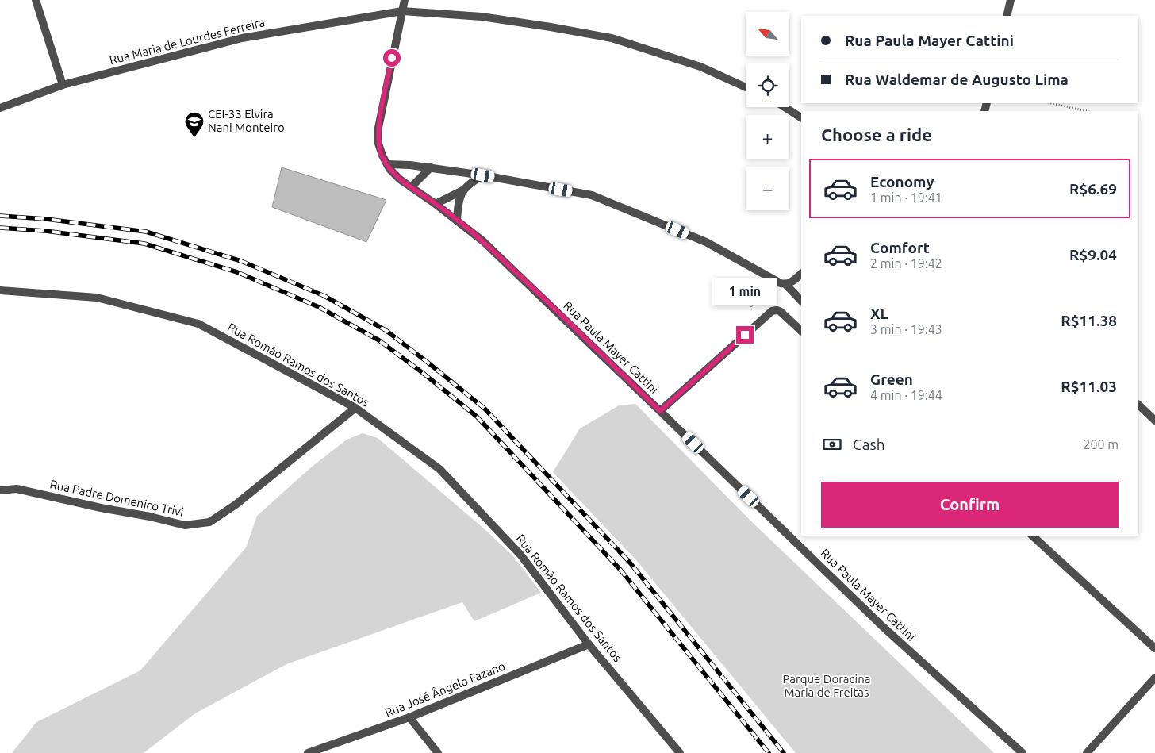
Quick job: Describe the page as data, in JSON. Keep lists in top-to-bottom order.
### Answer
{
  "streets": {
    "street": [
      "Rua Maria de Lourdes Ferreira",
      "Rua Paula Mayer Cattini",
      "Rua Romão Ramos dos Santos",
      "Rua Padre Domenico Trivi",
      "Rua José Ângelo Fazano"
    ]
  },
  "crossings": [
    ["Rua Maria de Lourdes Ferreira", "Rua Paula Mayer Cattini"],
    ["Rua Romão Ramos dos Santos", "Rua Padre Domenico Trivi"],
    ["Rua Romão Ramos dos Santos", "Rua José Ângelo Fazano"]
  ],
  "parks": ["Parque Doracina Maria de Freitas"],
  "places": {
    "school or university": ["CEI-33 Elvira Nani Monteiro"]
  },
  "north": "top left",
  "page": {
    "map_buttons": ["+", "−"],
    "banner": ["Rua Paula Mayer Cattini", "Rua Waldemar de Augusto Lima"],
    "heading": "Choose a ride",
    "list": [
      {
        "name": "Economy",
        "note": "1 min · 19:41",
        "value": "R$6.69"
      },
      {
        "name": "Comfort",
        "note": "2 min · 19:42",
        "value": "R$9.04"
      },
      {
        "name": "XL",
        "note": "3 min · 19:43",
        "value": "R$11.38"
      },
      {
        "name": "Green",
        "note": "4 min · 19:44",
        "value": "R$11.03"
      }
    ],
    "bubble": "1 min",
    "pay": ["Cash", "200 m"],
    "buttons": "Confirm"
  }
}
